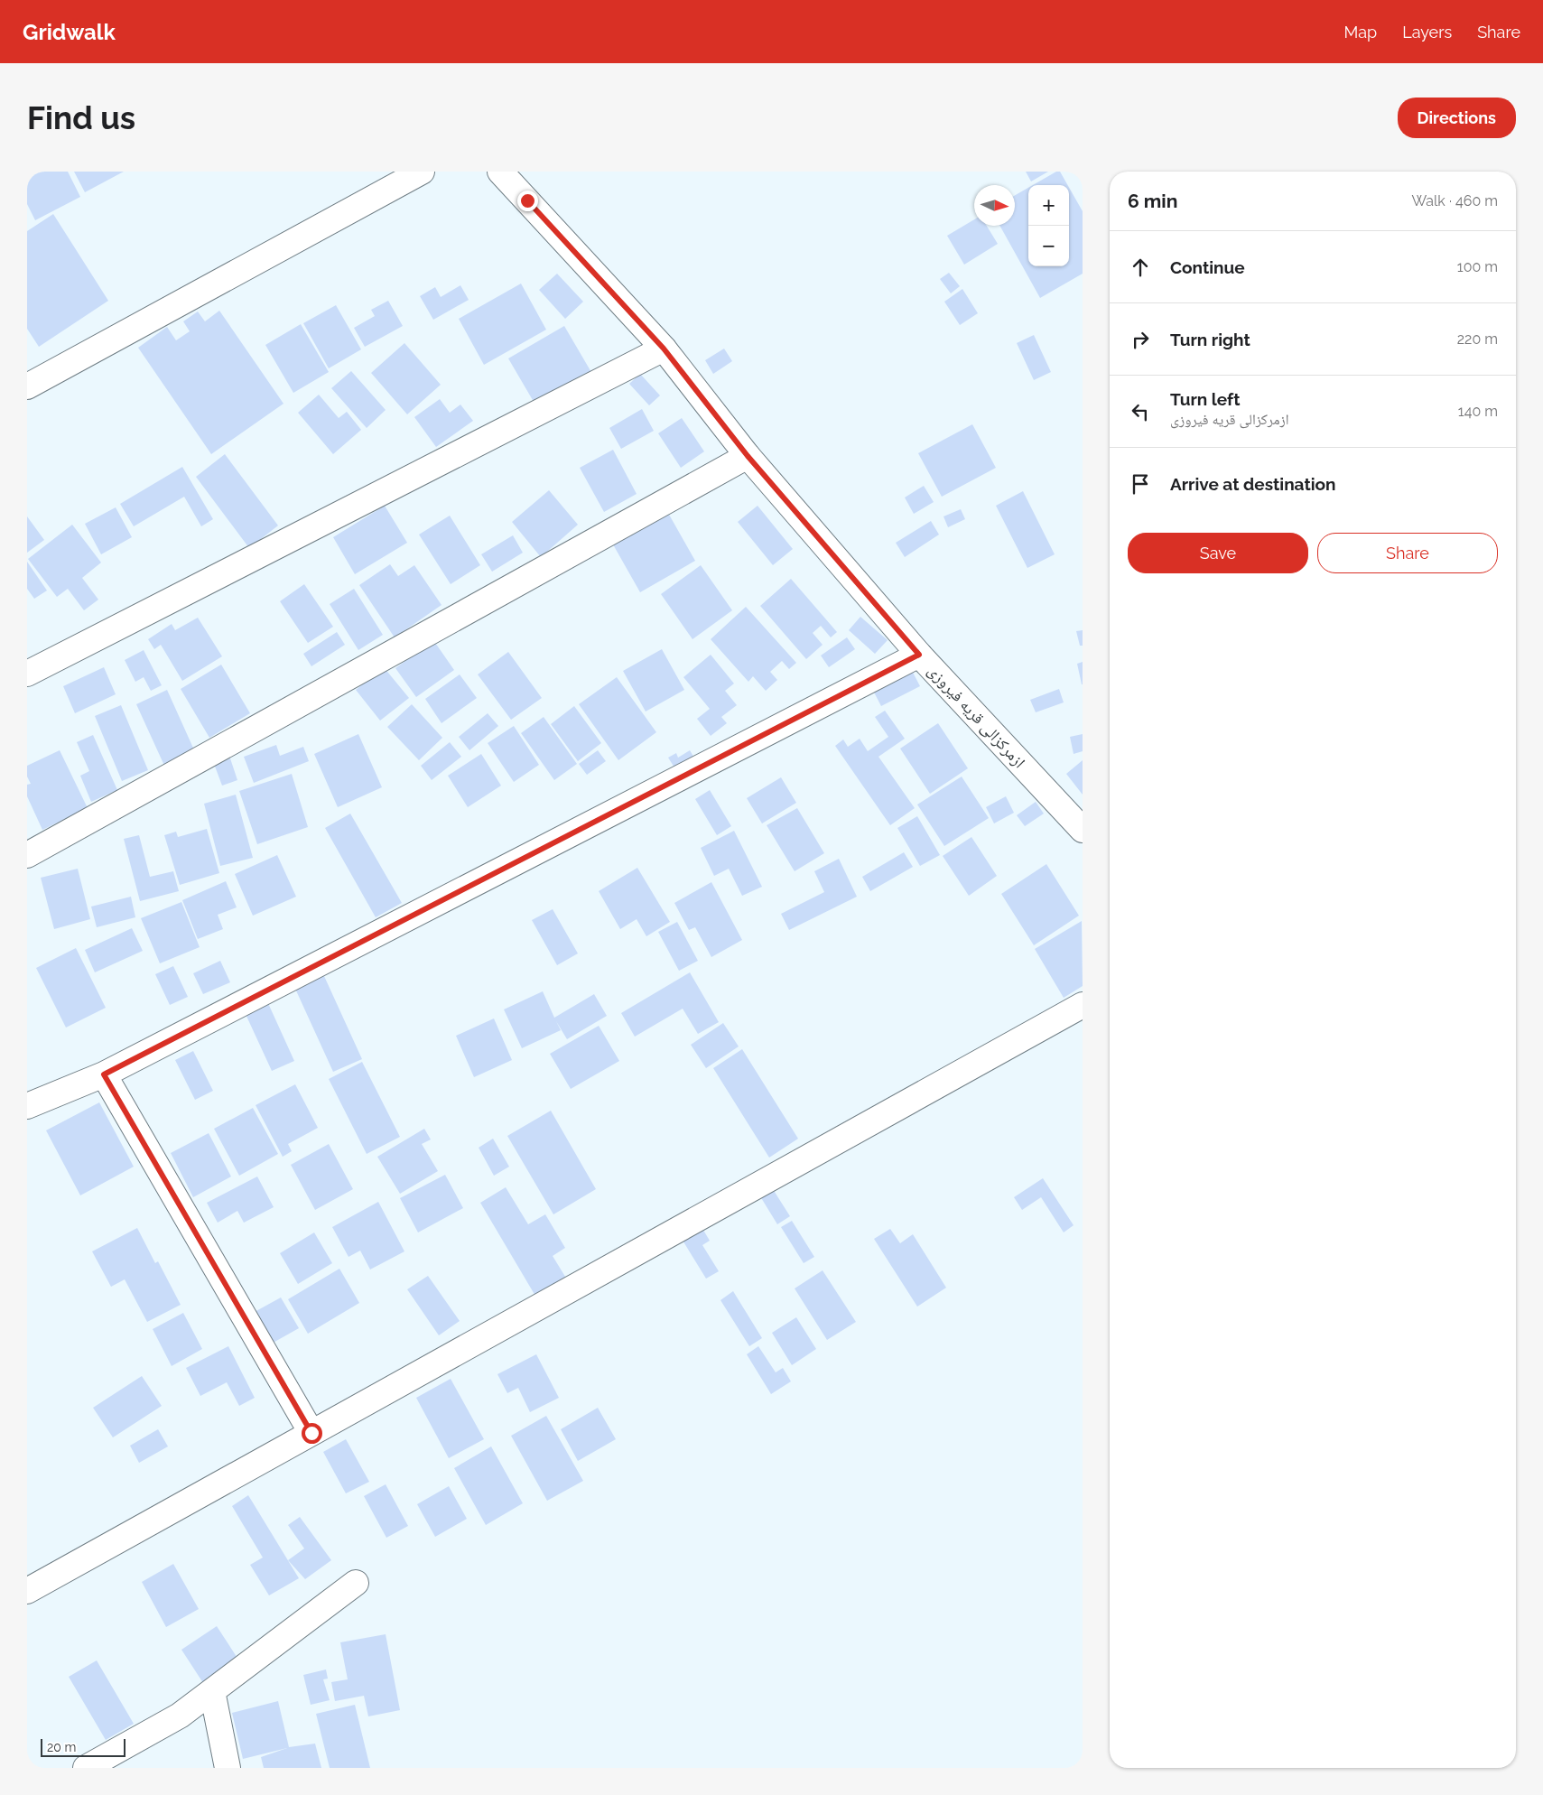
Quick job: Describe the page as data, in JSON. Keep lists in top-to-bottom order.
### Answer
{
  "streets": {
    "street": ["ازمرکزالی قریه فیروزی"]
  },
  "scale_bar": "20 m",
  "north": "right",
  "page": {
    "header": "Gridwalk",
    "nav": ["Map", "Layers", "Share"],
    "buttons": [
      "Directions",
      ["Save", "Share"]
    ],
    "title": "Find us",
    "heading": ["6 min", "Walk · 460 m"],
    "map_buttons": ["+", "−"],
    "list": [
      ["Continue", "100 m"],
      ["Turn right", "220 m"],
      ["Turn left", "ازمرکزالی قریه فیروزی", "140 m"],
      "Arrive at destination"
    ],
    "scale": "20 m"
  }
}
